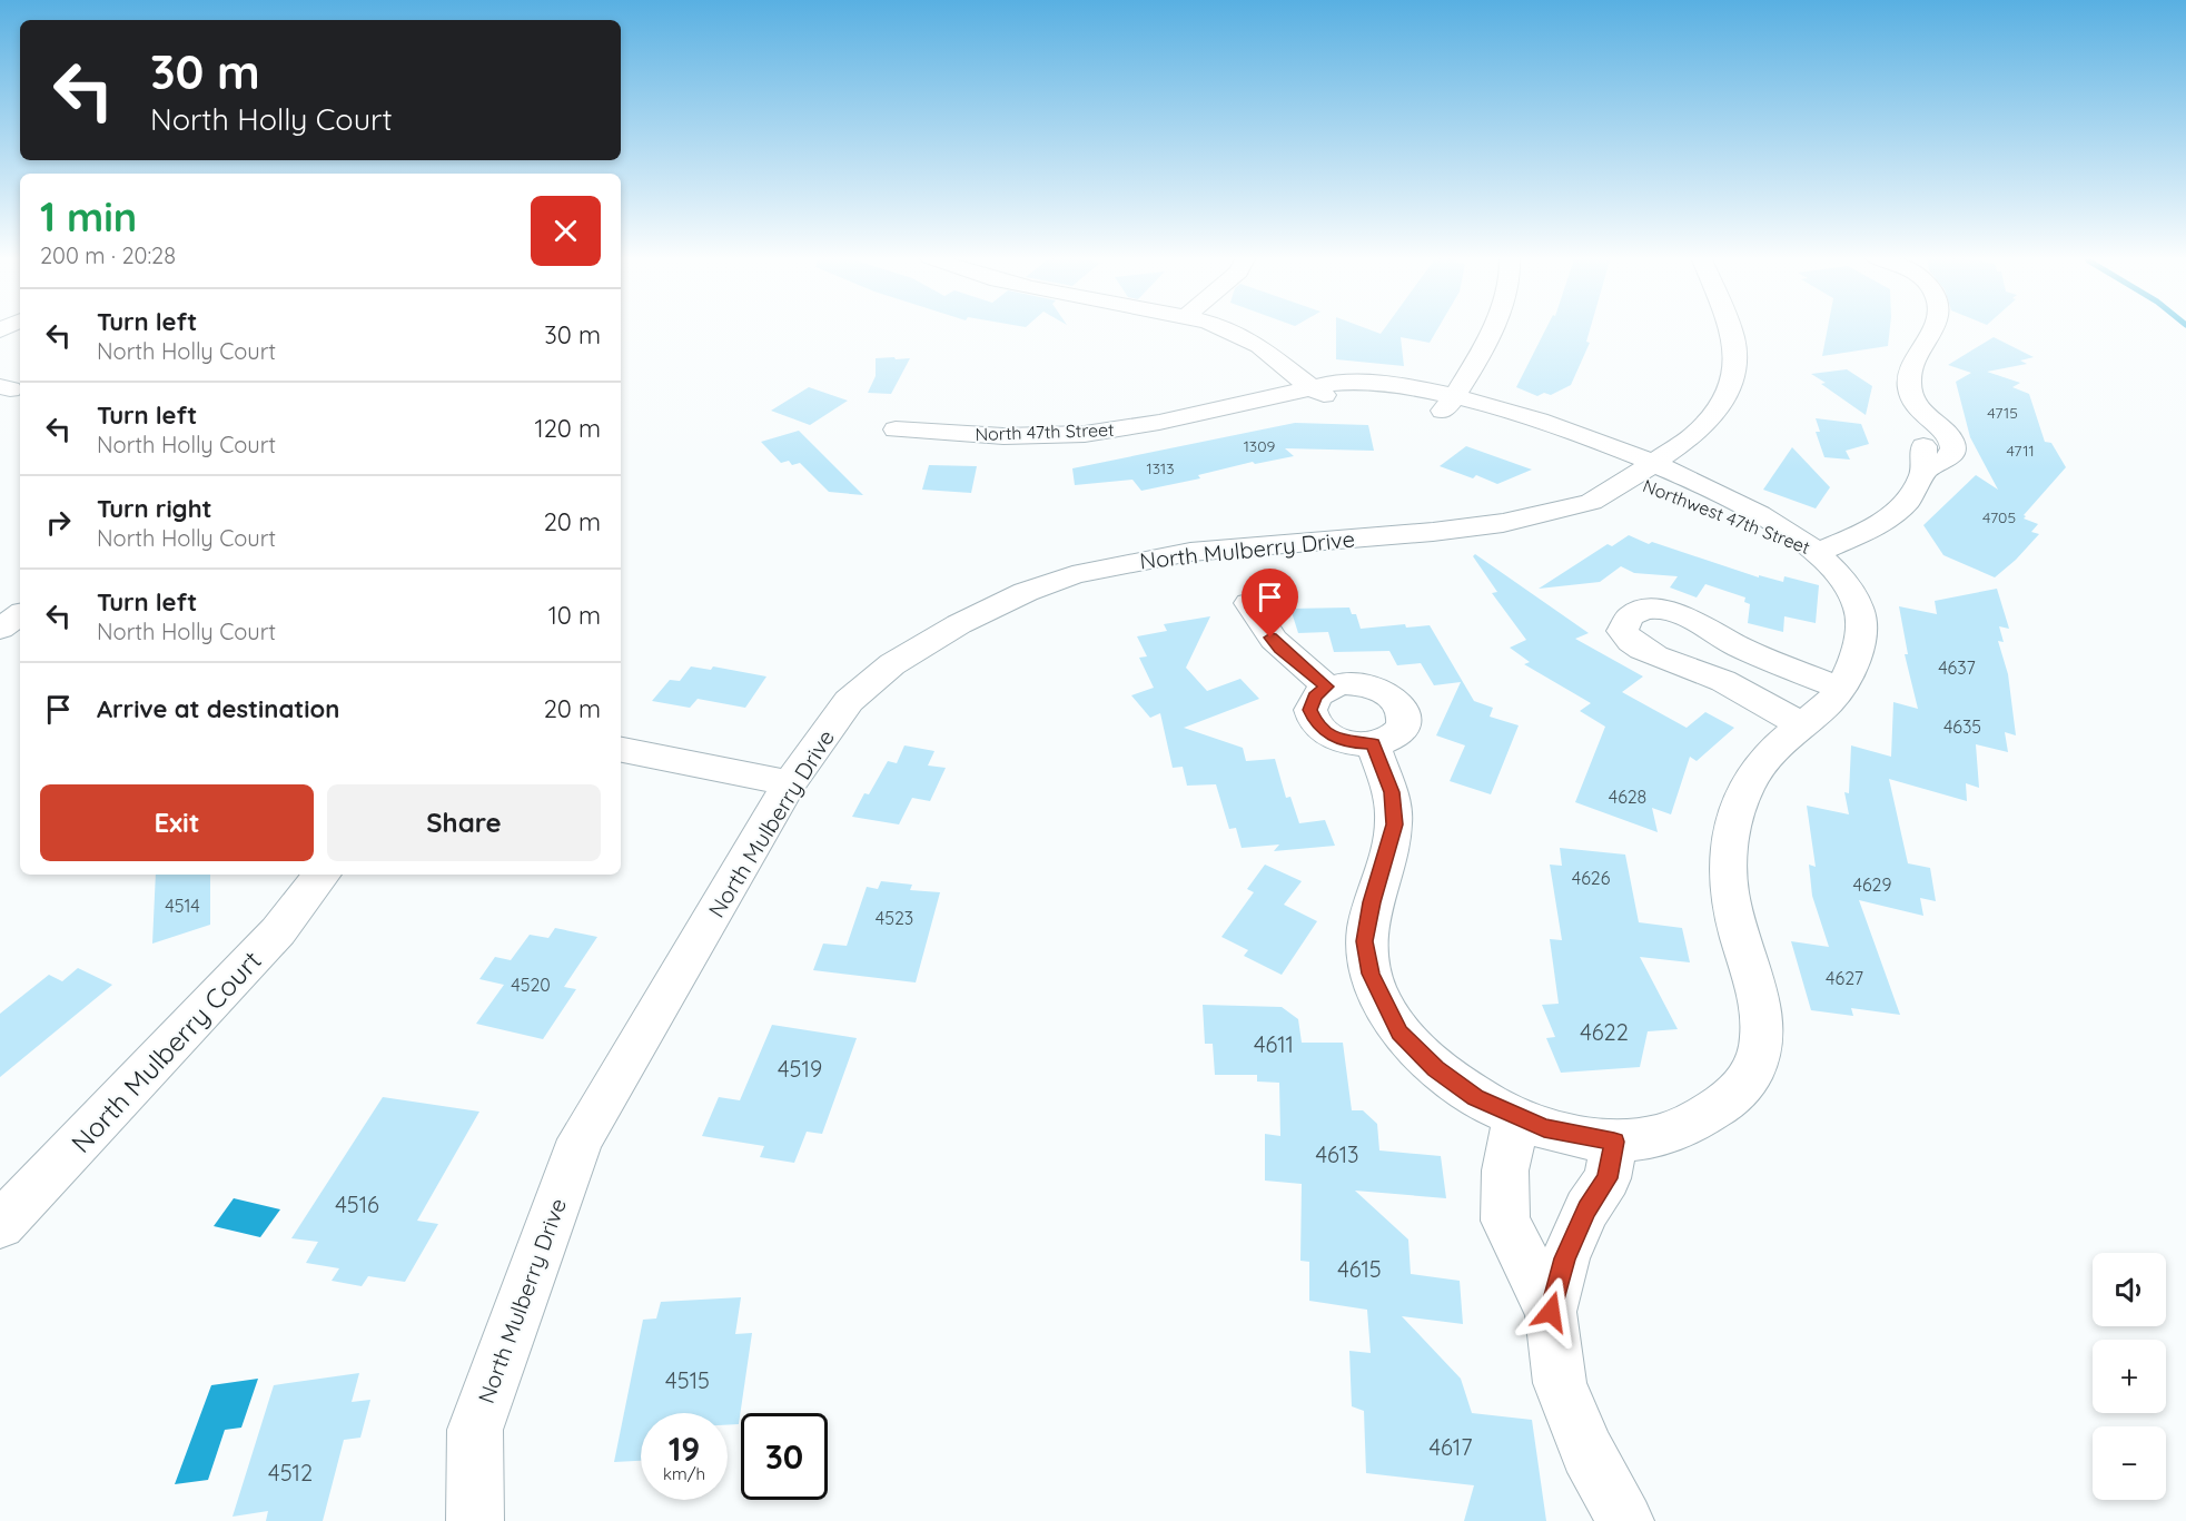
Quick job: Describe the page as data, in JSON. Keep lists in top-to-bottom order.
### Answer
{
  "streets": {
    "street": [
      "North 47th Street",
      "Northwest 47th Street",
      "North Mulberry Drive",
      "North Mulberry Court"
    ]
  },
  "crossings": [
    ["North 47th Street", "Northwest 47th Street"],
    ["Northwest 47th Street", "North Mulberry Drive"]
  ],
  "house_numbers": [
    "4715",
    "1309",
    "4711",
    "1313",
    "4705",
    "4637",
    "4635",
    "4628",
    "4626",
    "4629",
    "4514",
    "4523",
    "4627",
    "4520",
    "4622",
    "4611",
    "4519",
    "4613",
    "4516",
    "4615",
    "4515",
    "4617",
    "4512"
  ],
  "page": {
    "turn": ["30 m", "North Holly Court"],
    "heading": ["1 min", "200 m · 20:28"],
    "list": [
      {
        "name": "Turn left",
        "note": "North Holly Court",
        "value": "30 m"
      },
      {
        "name": "Turn left",
        "note": "North Holly Court",
        "value": "120 m"
      },
      {
        "name": "Turn right",
        "note": "North Holly Court",
        "value": "20 m"
      },
      {
        "name": "Turn left",
        "note": "North Holly Court",
        "value": "10 m"
      },
      {
        "name": "Arrive at destination",
        "value": "20 m"
      }
    ],
    "buttons": ["Exit", "Share"],
    "map_buttons": ["+", "−"],
    "speed": "19 km/h",
    "limit": "30"
  }
}
